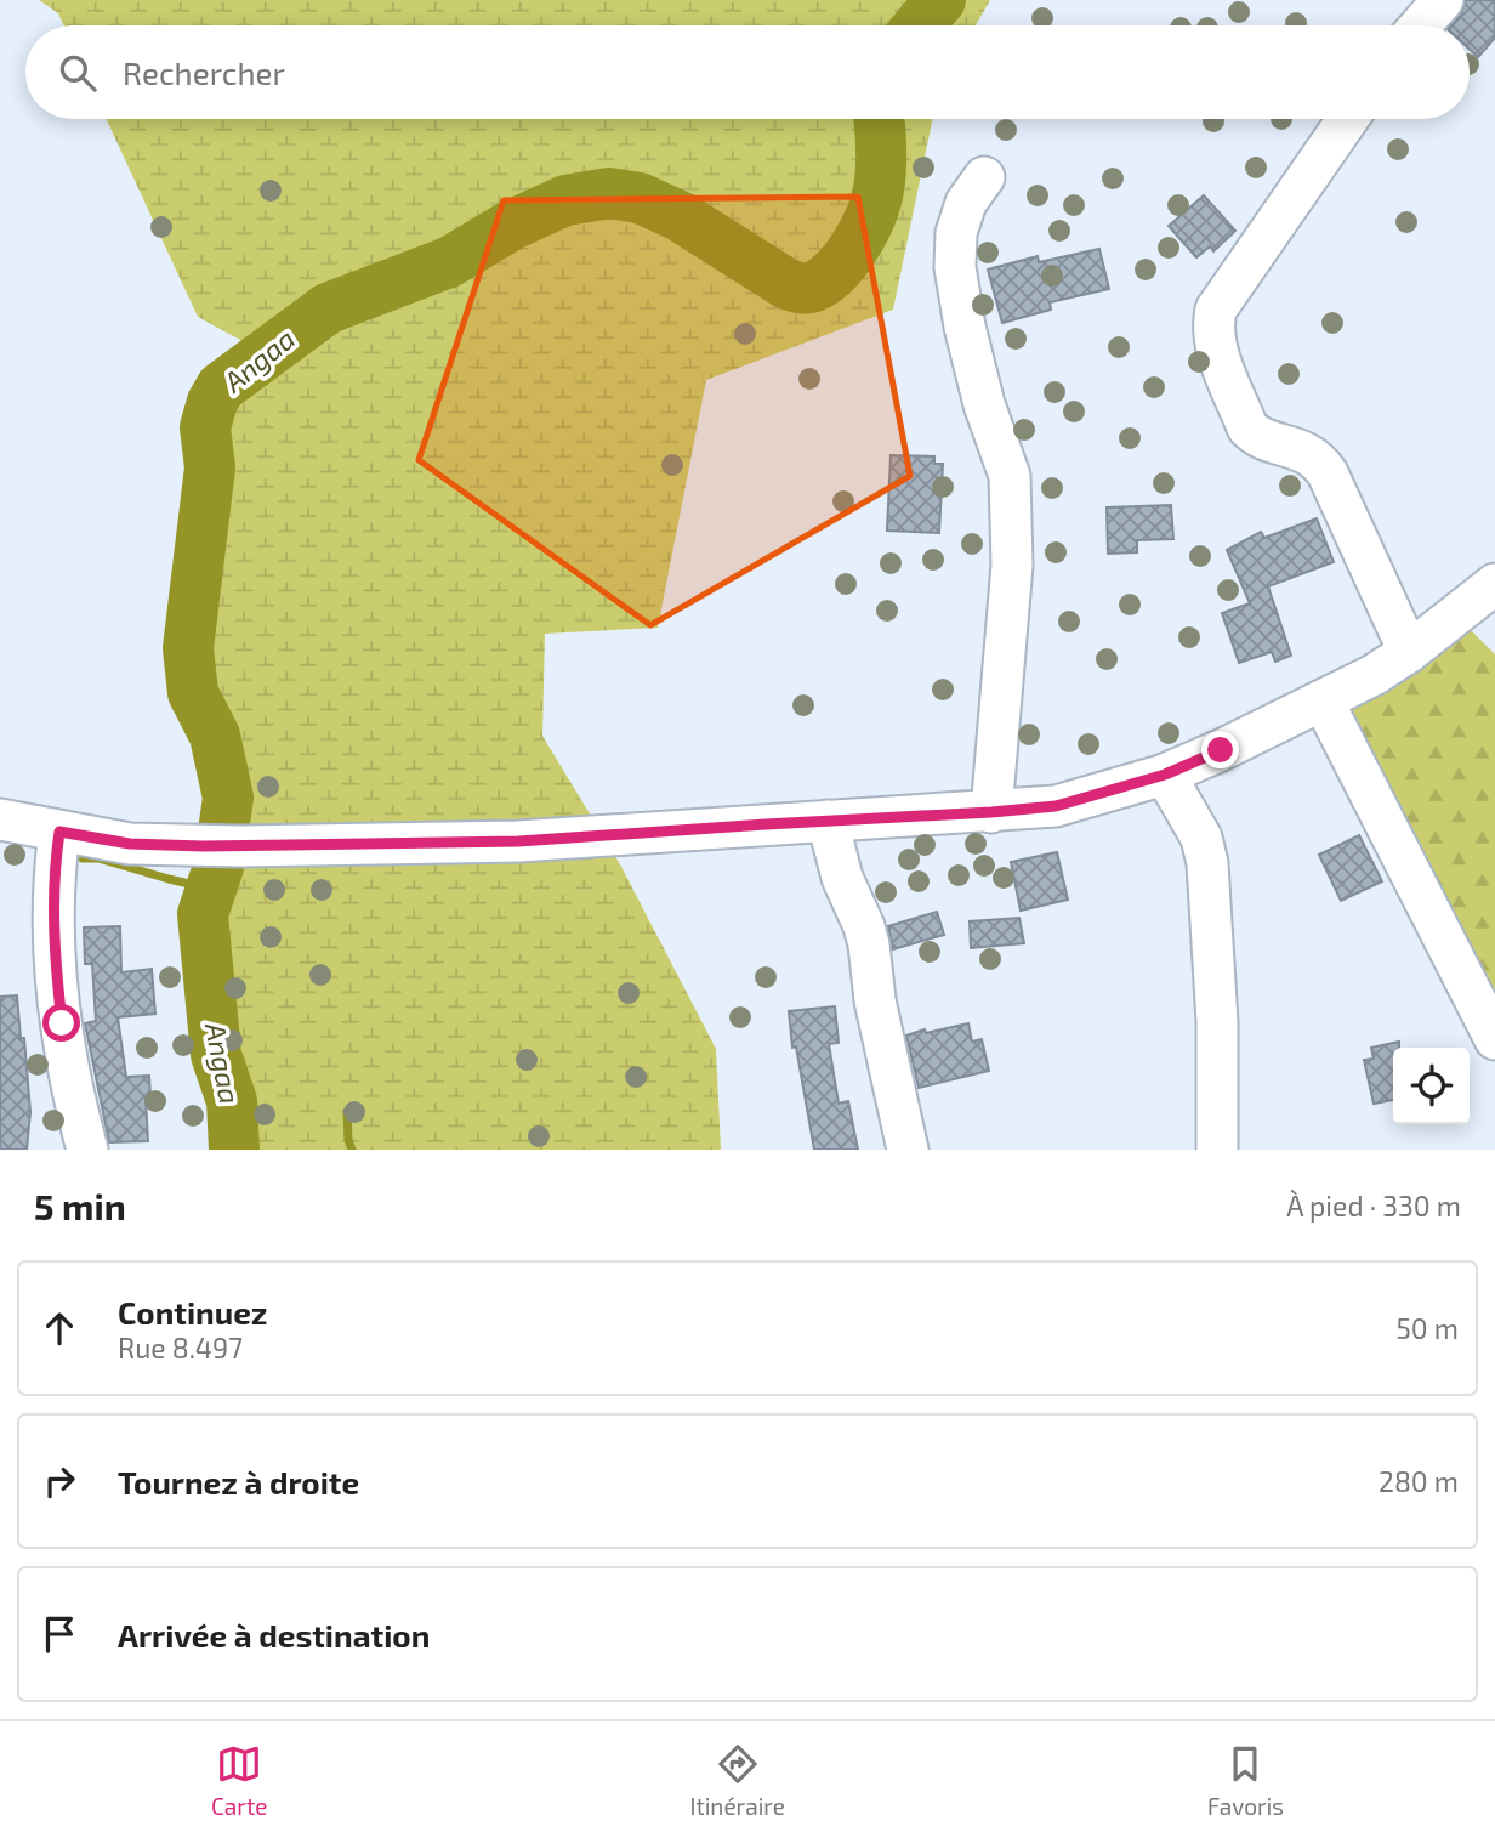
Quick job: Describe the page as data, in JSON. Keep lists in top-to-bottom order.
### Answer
{
  "water": ["Angaa"],
  "page": {
    "search": "Rechercher",
    "heading": ["5 min", "À pied · 330 m"],
    "list": [
      ["Continuez", "Rue 8.497", "50 m"],
      ["Tournez à droite", "280 m"],
      "Arrivée à destination"
    ],
    "nav": ["Carte", "Itinéraire", "Favoris"]
  }
}
